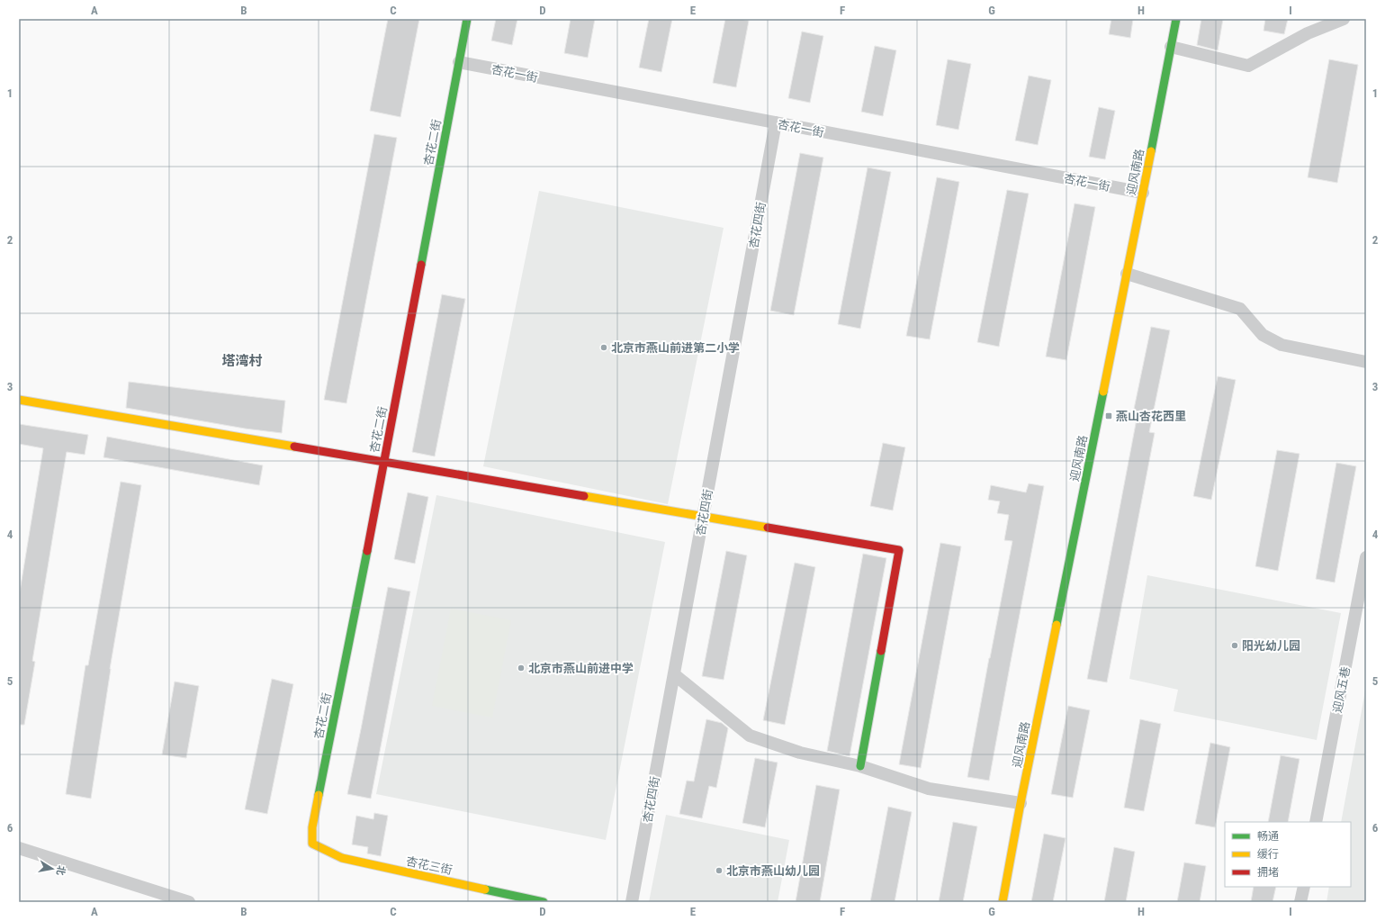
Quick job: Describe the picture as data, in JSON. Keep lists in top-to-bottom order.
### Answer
{
  "streets": {
    "street": [
      "杏花一街",
      "杏花二街",
      "迎风南路",
      "杏花四街",
      "迎风五巷",
      "杏花三街"
    ]
  },
  "crossings": [
    ["杏花一街", "杏花二街"],
    ["杏花一街", "迎风南路"],
    ["杏花一街", "杏花四街"],
    ["杏花二街", "杏花三街"]
  ],
  "districts": ["塔湾村"],
  "places": {
    "other": [
      "北京市燕山前进第二小学",
      "阳光幼儿园",
      "北京市燕山前进中学",
      "北京市燕山幼儿园"
    ],
    "transit": ["燕山杏花西里"]
  },
  "legend": ["畅通", "缓行", "拥堵"],
  "north": "right",
  "grid": {
    "columns": [
      "A",
      "B",
      "C",
      "D",
      "E",
      "F",
      "G",
      "H",
      "I"
    ],
    "rows": [
      "1",
      "2",
      "3",
      "4",
      "5",
      "6"
    ]
  }
}
